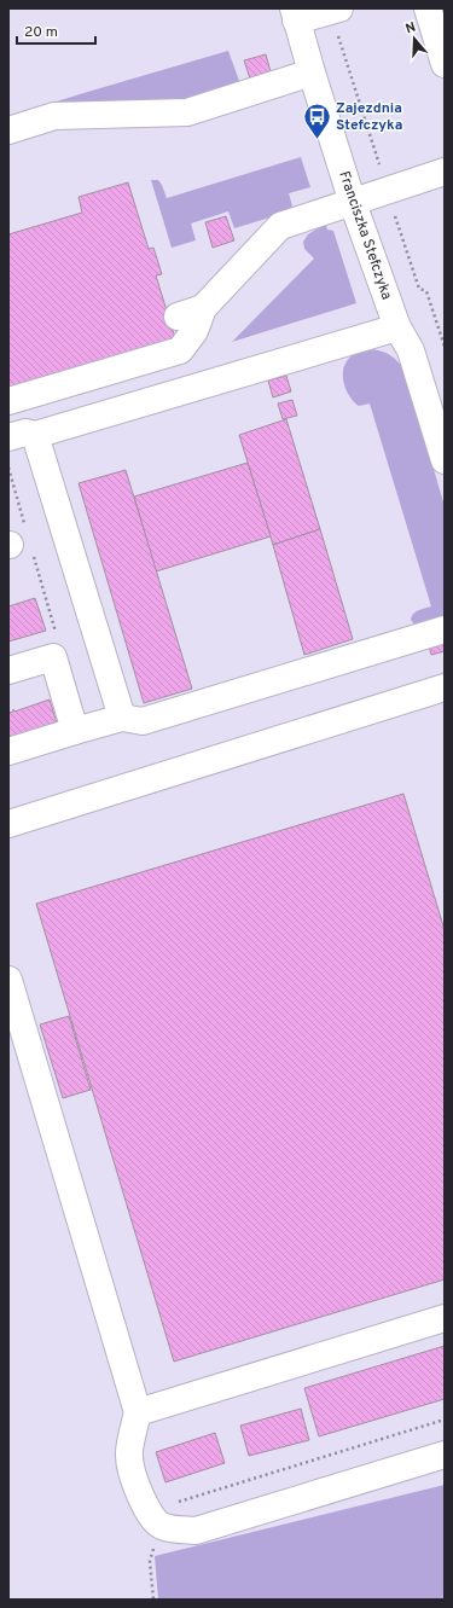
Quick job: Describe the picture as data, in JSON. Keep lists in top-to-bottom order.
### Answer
{
  "streets": {
    "street": ["Franciszka Stefczyka"]
  },
  "places": {
    "bus stop": ["Zajezdnia Stefczyka"]
  },
  "scale_bar": "20 m",
  "north": "top"
}
